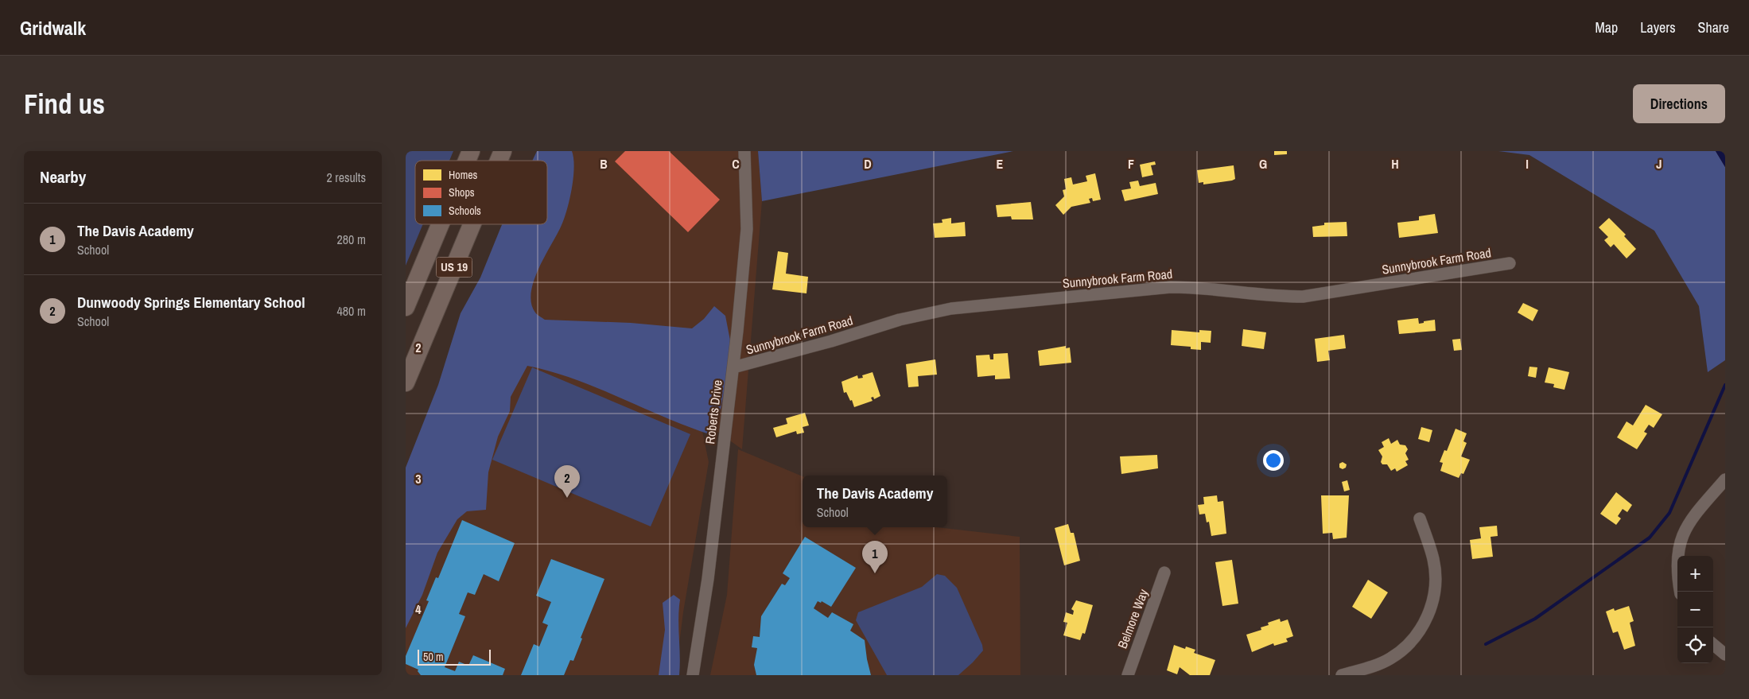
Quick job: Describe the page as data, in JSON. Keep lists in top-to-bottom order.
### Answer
{
  "streets": {
    "highway": ["US 19"],
    "street": ["Sunnybrook Farm Road", "Roberts Drive", "Belmore Way"]
  },
  "crossings": [
    ["Sunnybrook Farm Road", "Roberts Drive"]
  ],
  "legend": ["Homes", "Shops", "Schools"],
  "scale_bar": "50 m",
  "page": {
    "header": "Gridwalk",
    "nav": ["Map", "Layers", "Share"],
    "buttons": "Directions",
    "title": "Find us",
    "heading": ["Nearby", "2 results"],
    "list": [
      {
        "mark": "1",
        "name": "The Davis Academy",
        "note": "School",
        "value": "280 m"
      },
      {
        "mark": "2",
        "name": "Dunwoody Springs Elementary School",
        "note": "School",
        "value": "480 m"
      }
    ],
    "pins": ["2", "1"],
    "popup": ["The Davis Academy", "School"],
    "map_buttons": ["+", "−"],
    "scale": "50 m"
  },
  "grid": {
    "columns": [
      "B",
      "C",
      "D",
      "E",
      "F",
      "G",
      "H",
      "I",
      "J"
    ],
    "rows": ["2", "3", "4"]
  }
}
